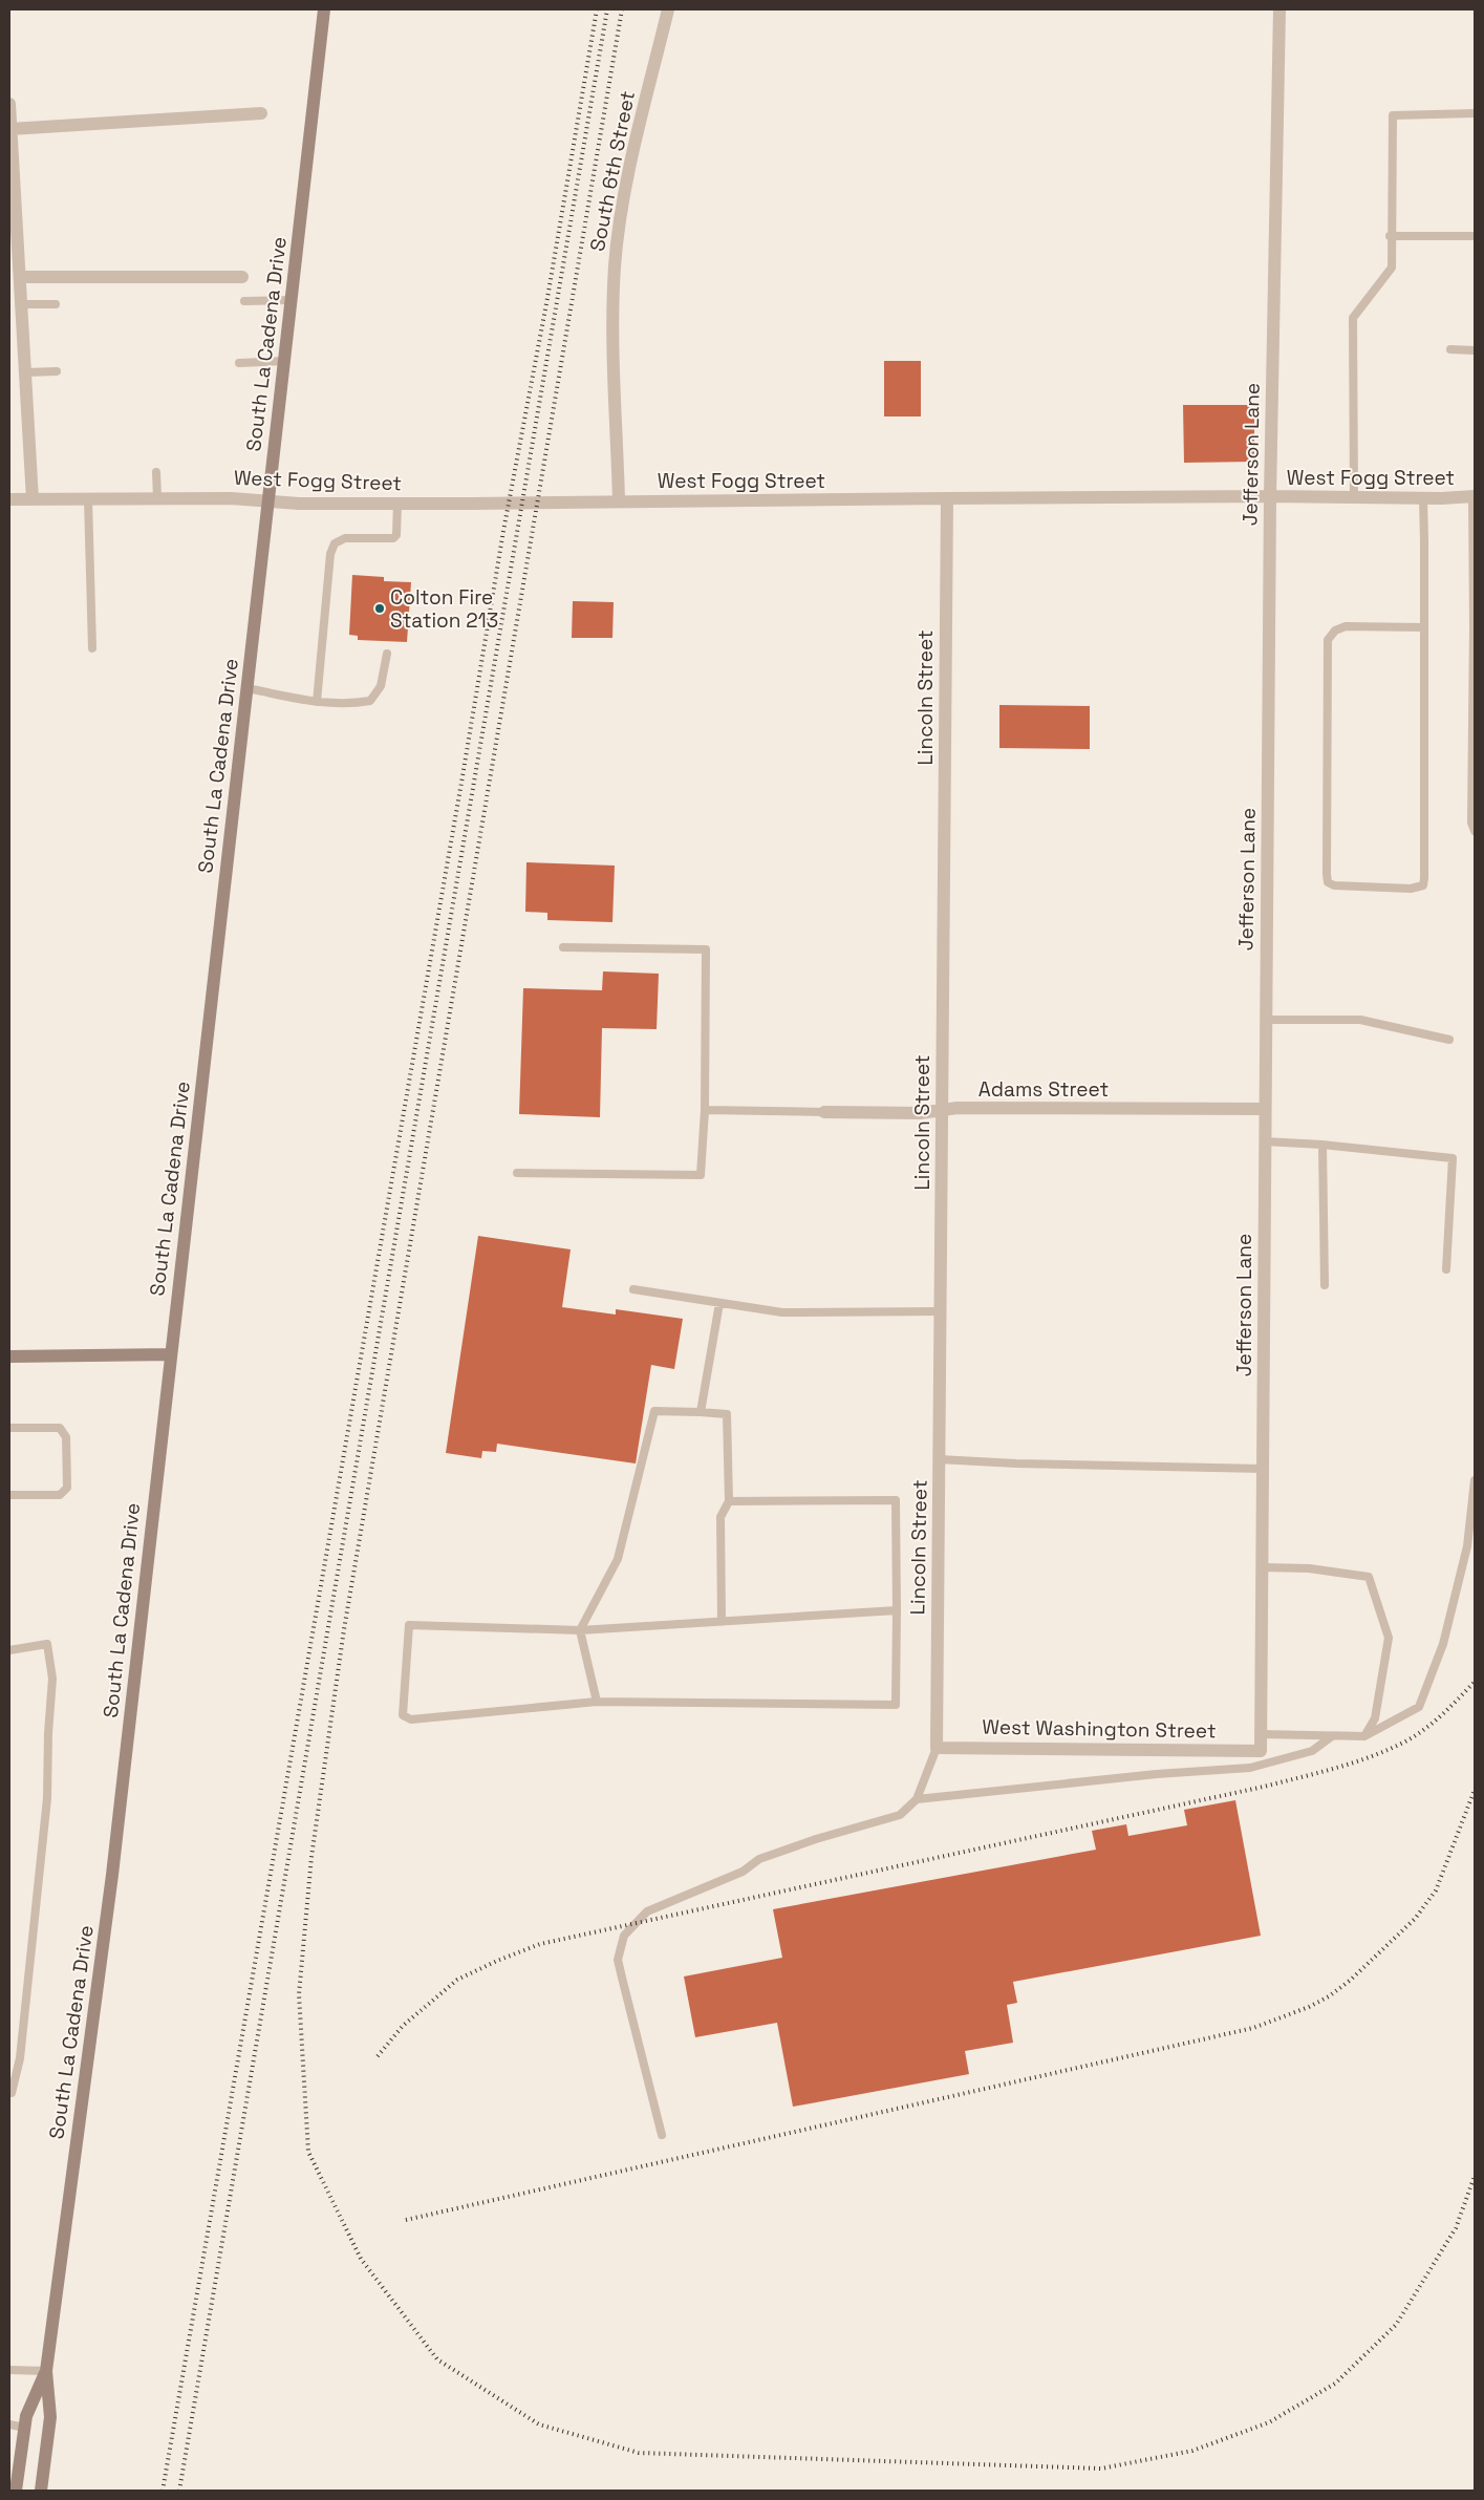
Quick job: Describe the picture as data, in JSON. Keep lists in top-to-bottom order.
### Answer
{
  "streets": {
    "main road": ["South La Cadena Drive"],
    "street": [
      "South 6th Street",
      "Jefferson Lane",
      "West Fogg Street",
      "Lincoln Street",
      "Adams Street",
      "West Washington Street"
    ]
  },
  "crossings": [
    ["South 6th Street", "West Fogg Street"],
    ["South La Cadena Drive", "West Fogg Street"],
    ["Jefferson Lane", "West Fogg Street"],
    ["Jefferson Lane", "Adams Street"],
    ["Jefferson Lane", "West Washington Street"],
    ["West Fogg Street", "Lincoln Street"],
    ["Lincoln Street", "Adams Street"],
    ["Lincoln Street", "West Washington Street"]
  ],
  "places": ["Colton Fire Station 213"]
}
